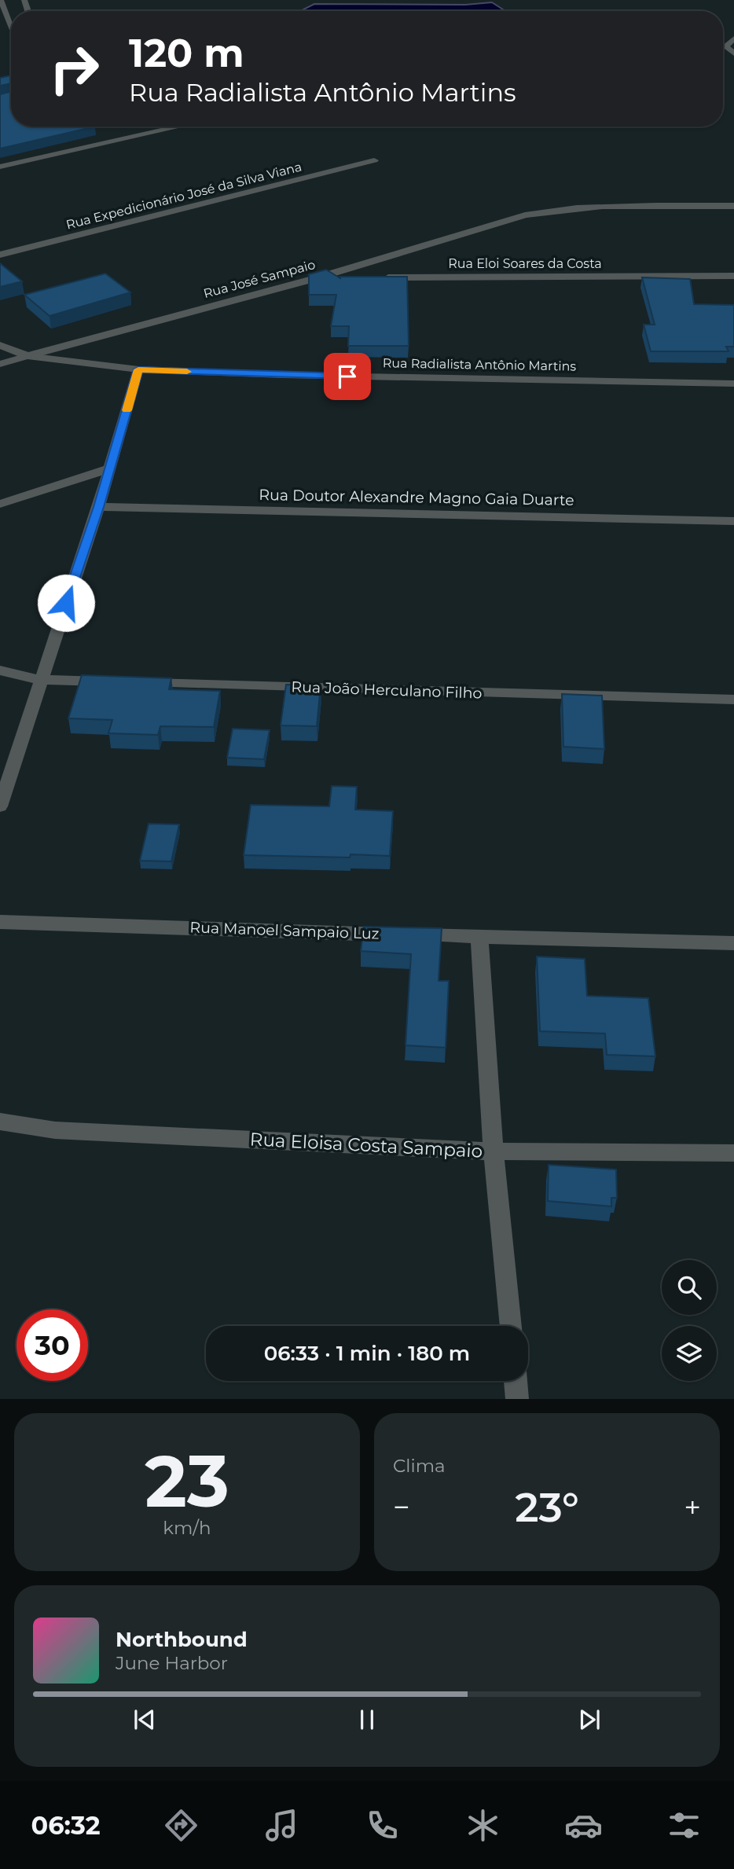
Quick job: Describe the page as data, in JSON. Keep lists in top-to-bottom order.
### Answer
{
  "streets": {
    "street": [
      "Rua Expedicionário José da Silva Viana",
      "Rua Eloi Soares da Costa",
      "Rua José Sampaio",
      "Rua Radialista Antônio Martins",
      "Rua Doutor Alexandre Magno Gaia Duarte",
      "Rua João Herculano Filho",
      "Rua Manoel Sampaio Luz",
      "Rua Eloisa Costa Sampaio"
    ]
  },
  "crossings": [
    ["Rua José Sampaio", "Rua Radialista Antônio Martins"]
  ],
  "page": {
    "turn": ["120 m", "Rua Radialista Antônio Martins"],
    "limit": "30",
    "trip": "06:33 · 1 min · 180 m",
    "tile": [
      ["23", "km/h"],
      "Clima"
    ],
    "heat": ["−", "23°", "+"],
    "song": ["Northbound", "June Harbor"],
    "tabs": "06:32"
  }
}
